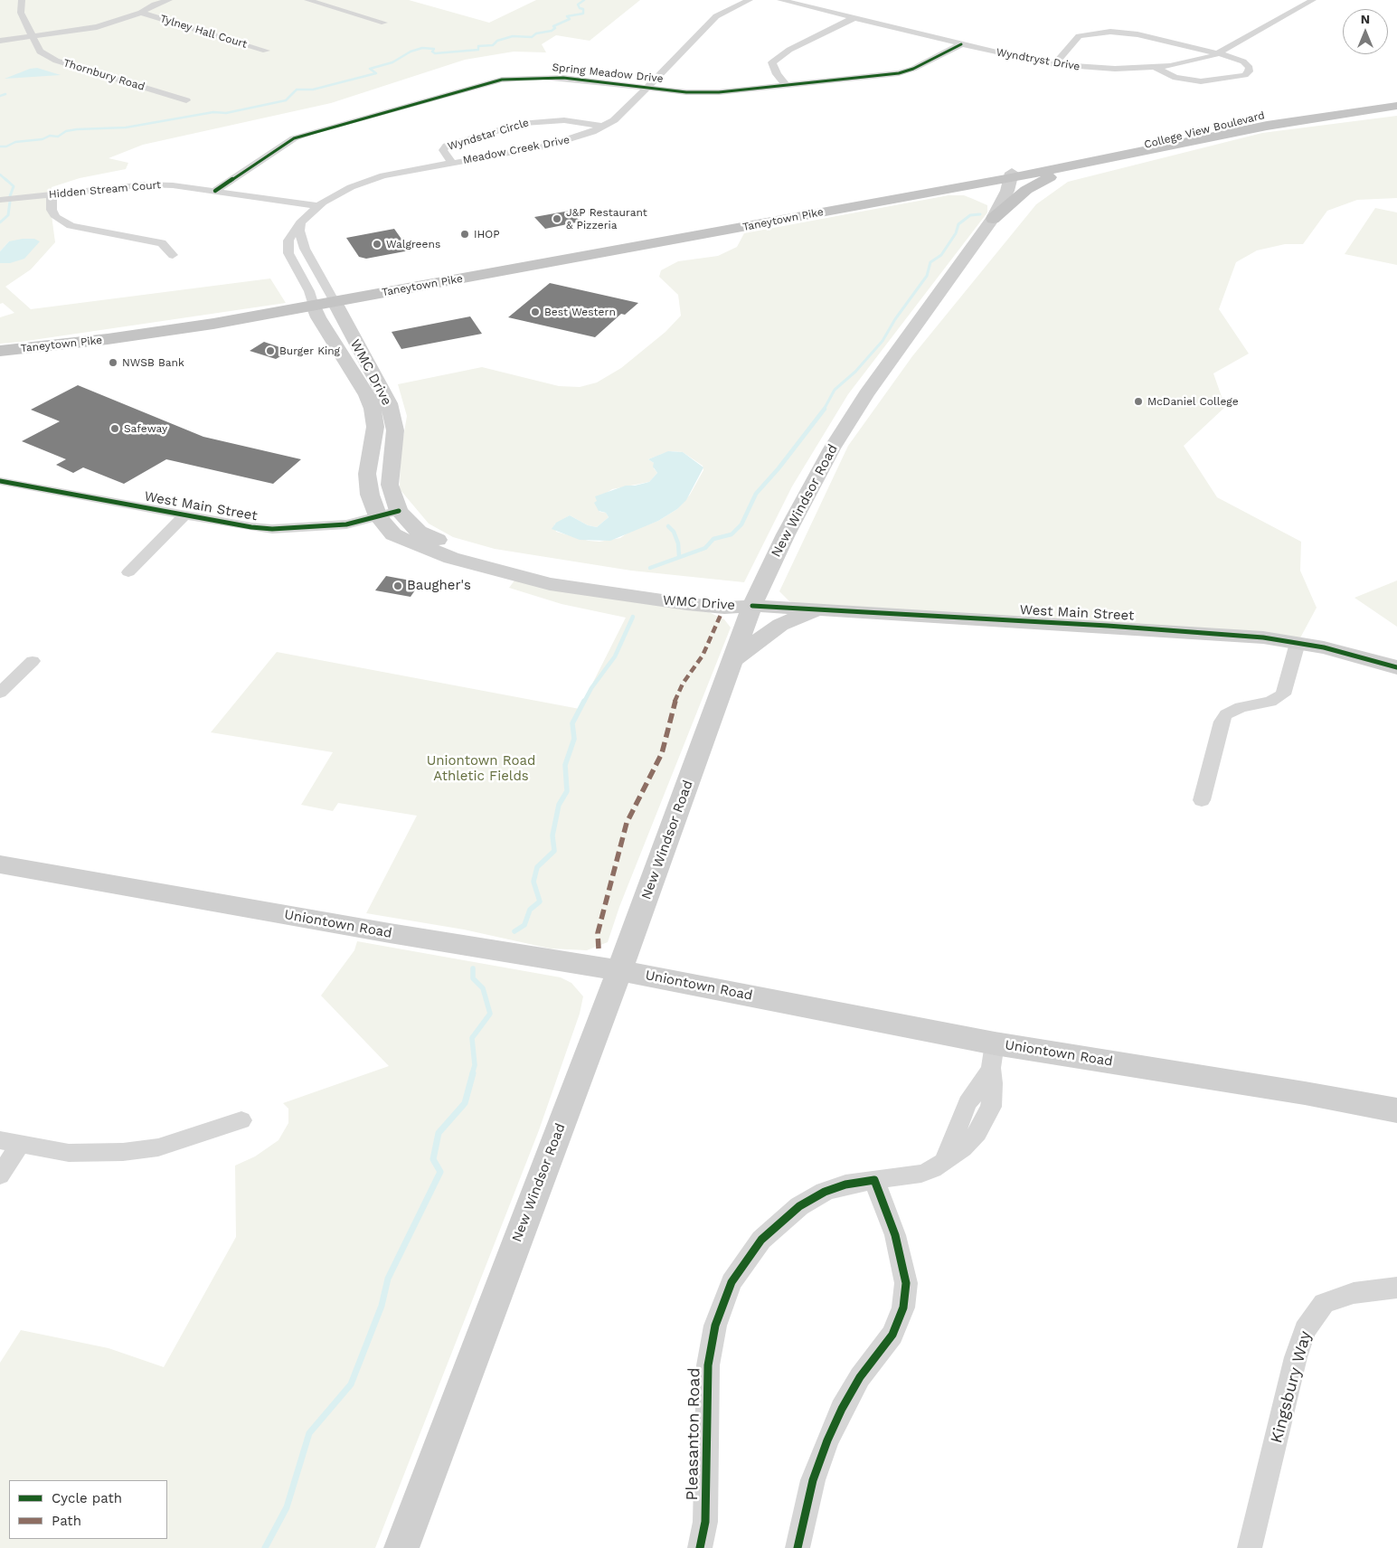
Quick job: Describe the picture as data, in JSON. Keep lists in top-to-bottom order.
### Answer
{
  "streets": {
    "highway": ["College View Boulevard", "Taneytown Pike"],
    "main road": [
      "WMC Drive",
      "New Windsor Road",
      "West Main Street",
      "Uniontown Road"
    ],
    "street": [
      "Tylney Hall Court",
      "Wyndtryst Drive",
      "Spring Meadow Drive",
      "Thornbury Road",
      "Wyndstar Circle",
      "Meadow Creek Drive",
      "Hidden Stream Court",
      "Kingsbury Way",
      "Pleasanton Road"
    ]
  },
  "crossings": [
    ["Wyndtryst Drive", "Spring Meadow Drive"],
    ["Spring Meadow Drive", "Meadow Creek Drive"],
    ["Spring Meadow Drive", "Hidden Stream Court"],
    ["College View Boulevard", "Taneytown Pike"],
    ["College View Boulevard", "New Windsor Road"],
    ["Wyndstar Circle", "Meadow Creek Drive"],
    ["Meadow Creek Drive", "Hidden Stream Court"],
    ["Meadow Creek Drive", "Taneytown Pike"],
    ["Meadow Creek Drive", "WMC Drive"],
    ["Taneytown Pike", "WMC Drive"],
    ["Taneytown Pike", "New Windsor Road"],
    ["WMC Drive", "New Windsor Road"],
    ["WMC Drive", "West Main Street"],
    ["New Windsor Road", "West Main Street"],
    ["New Windsor Road", "Uniontown Road"],
    ["Uniontown Road", "Pleasanton Road"]
  ],
  "parks": ["Uniontown Road Athletic Fields"],
  "places": [
    "J&P Restaurant & Pizzeria",
    "IHOP",
    "Walgreens",
    "Best Western",
    "Burger King",
    "NWSB Bank",
    "McDaniel College",
    "Safeway",
    "Baugher's"
  ],
  "legend": ["Cycle path", "Path"],
  "north": "top"
}
